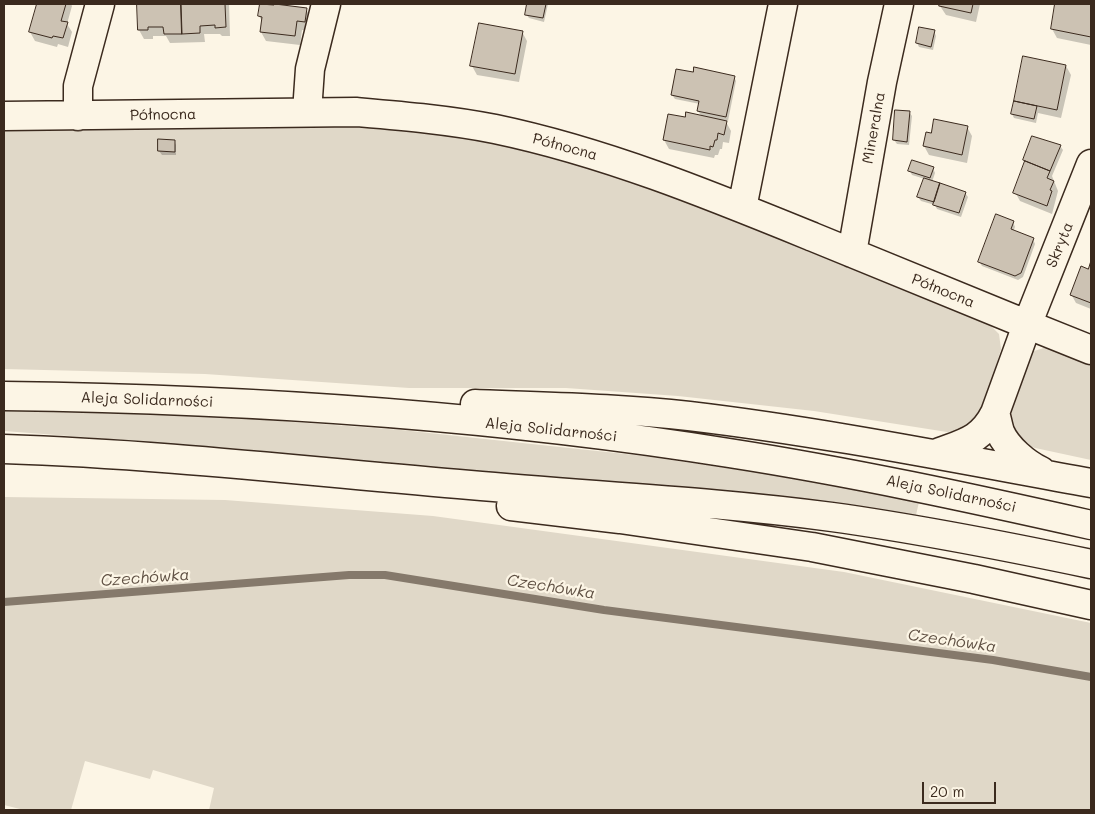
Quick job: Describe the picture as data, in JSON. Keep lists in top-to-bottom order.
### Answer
{
  "streets": {
    "main road": [
      "Północna",
      "Mineralna",
      "Skryta",
      "Aleja Solidarności"
    ]
  },
  "crossings": [
    ["Północna", "Mineralna"],
    ["Północna", "Skryta"]
  ],
  "water": ["Czechówka"],
  "scale_bar": "20 m"
}
